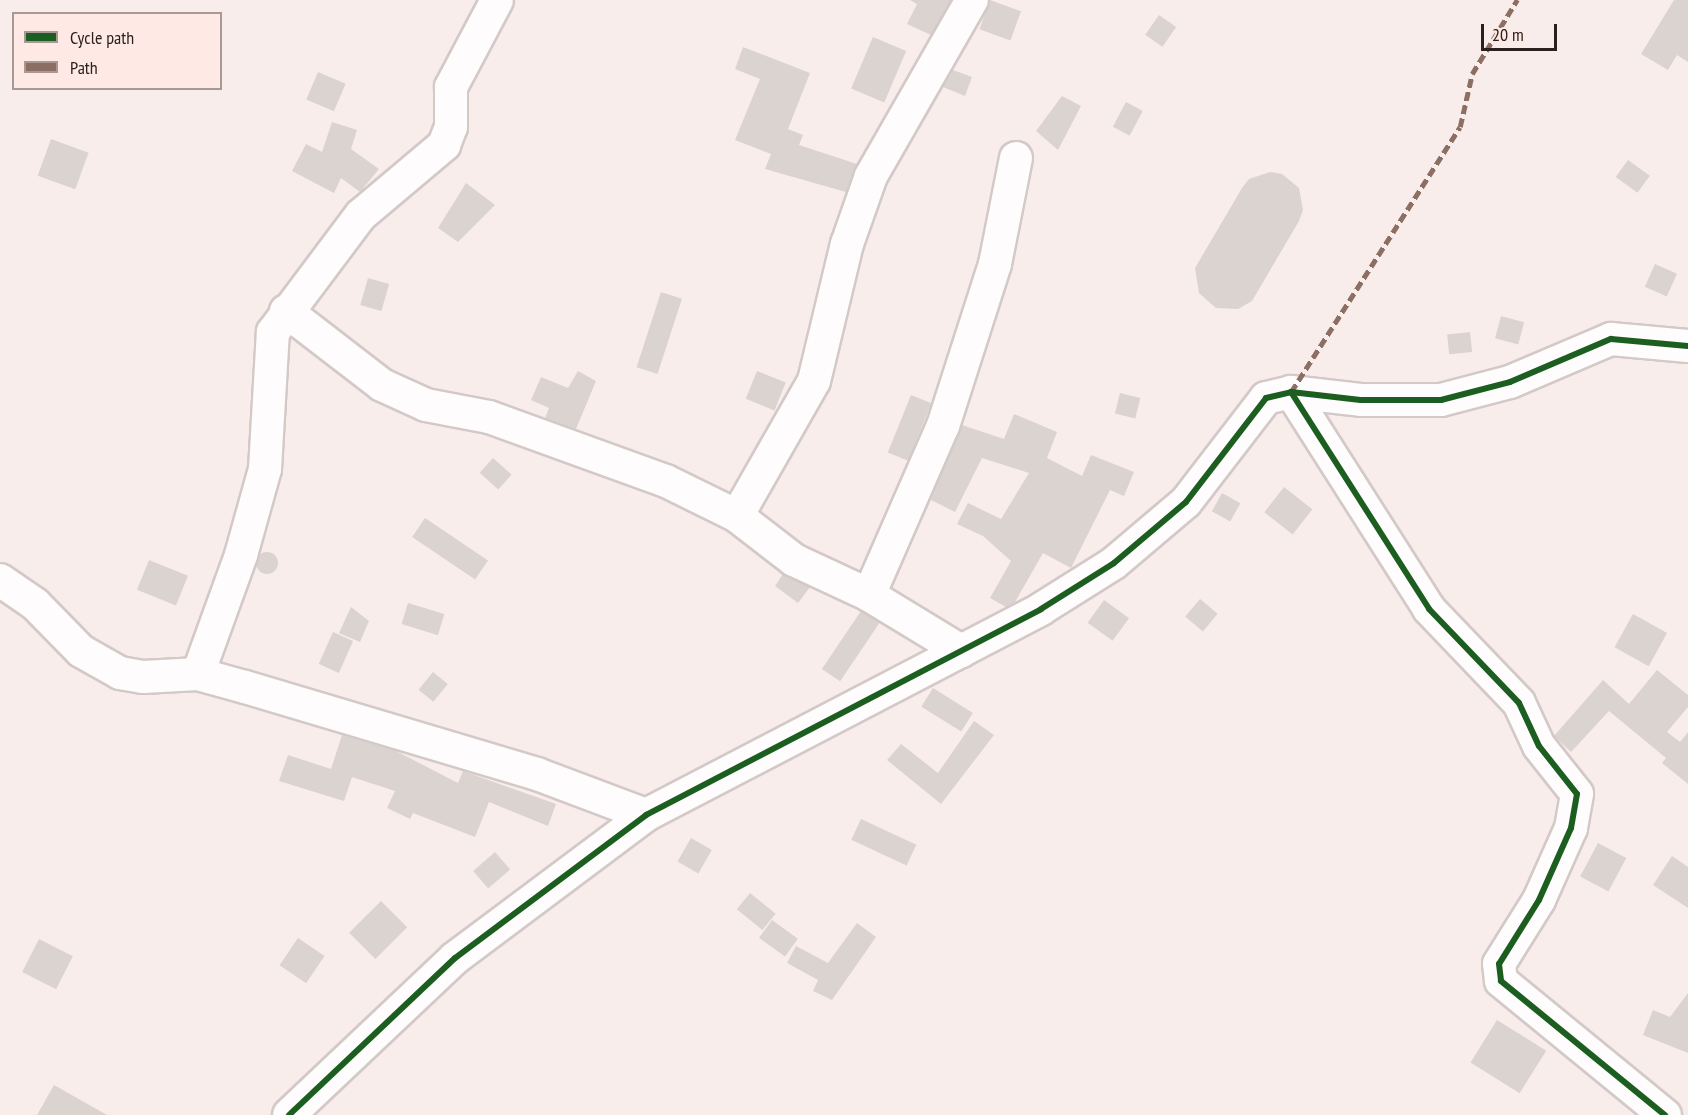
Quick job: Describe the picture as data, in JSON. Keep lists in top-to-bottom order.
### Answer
{
  "legend": ["Cycle path", "Path"],
  "scale_bar": "20 m"
}
